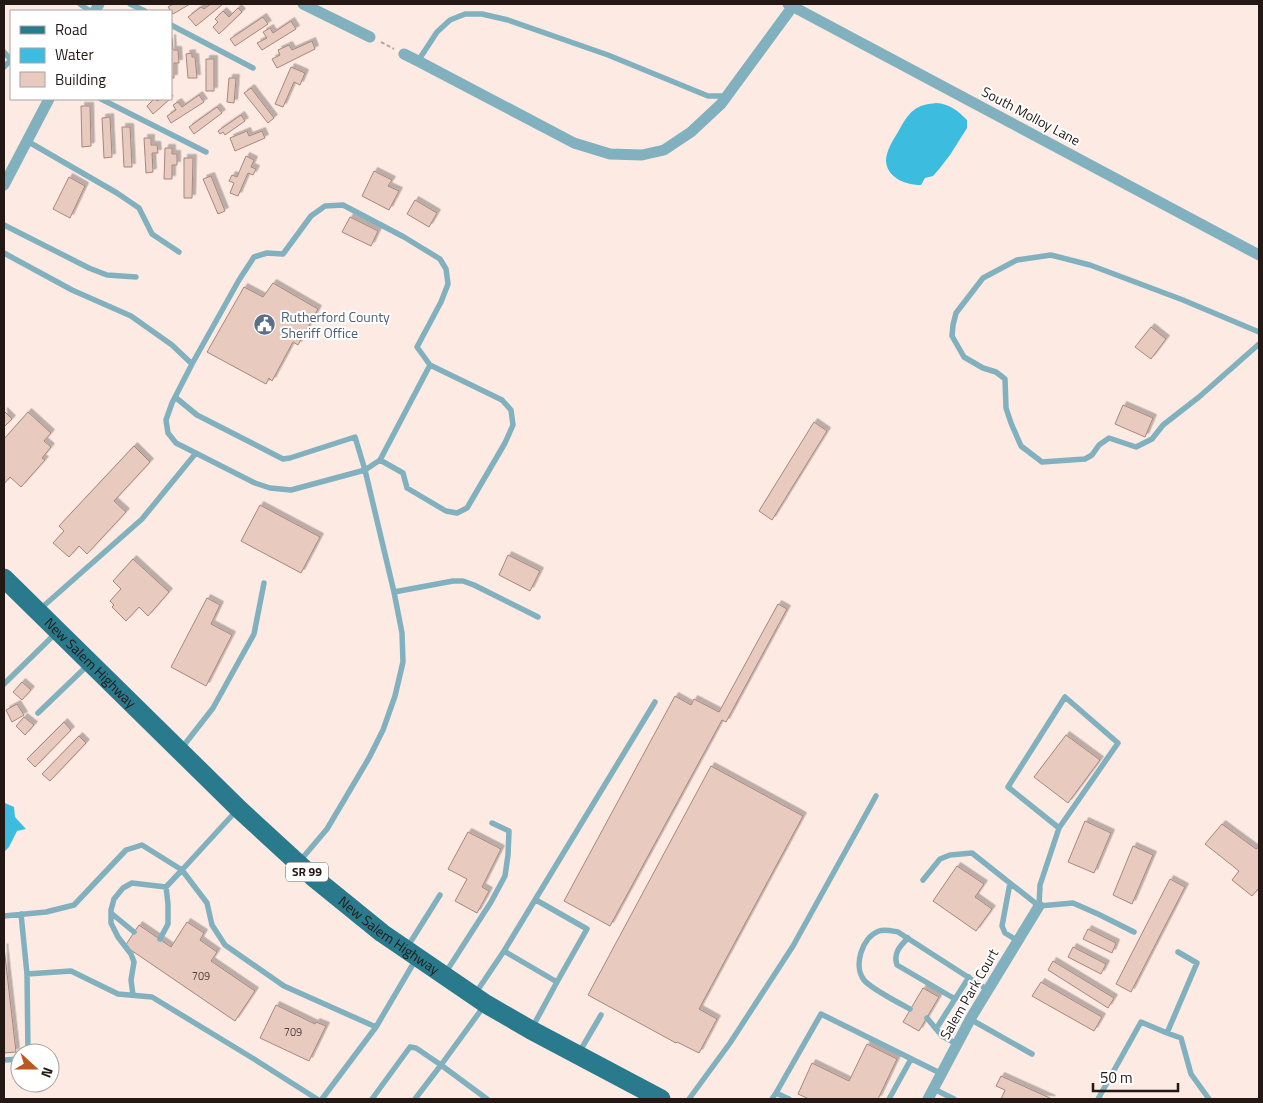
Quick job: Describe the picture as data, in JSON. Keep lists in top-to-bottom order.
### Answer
{
  "streets": {
    "main road": ["New Salem Highway", "SR 99"],
    "street": ["South Molloy Lane", "Salem Park Court"]
  },
  "places": {
    "public building": ["Rutherford County Sheriff Office"]
  },
  "house_numbers": ["709", "709"],
  "legend": ["Road", "Water", "Building"],
  "scale_bar": "50 m",
  "north": "right"
}
